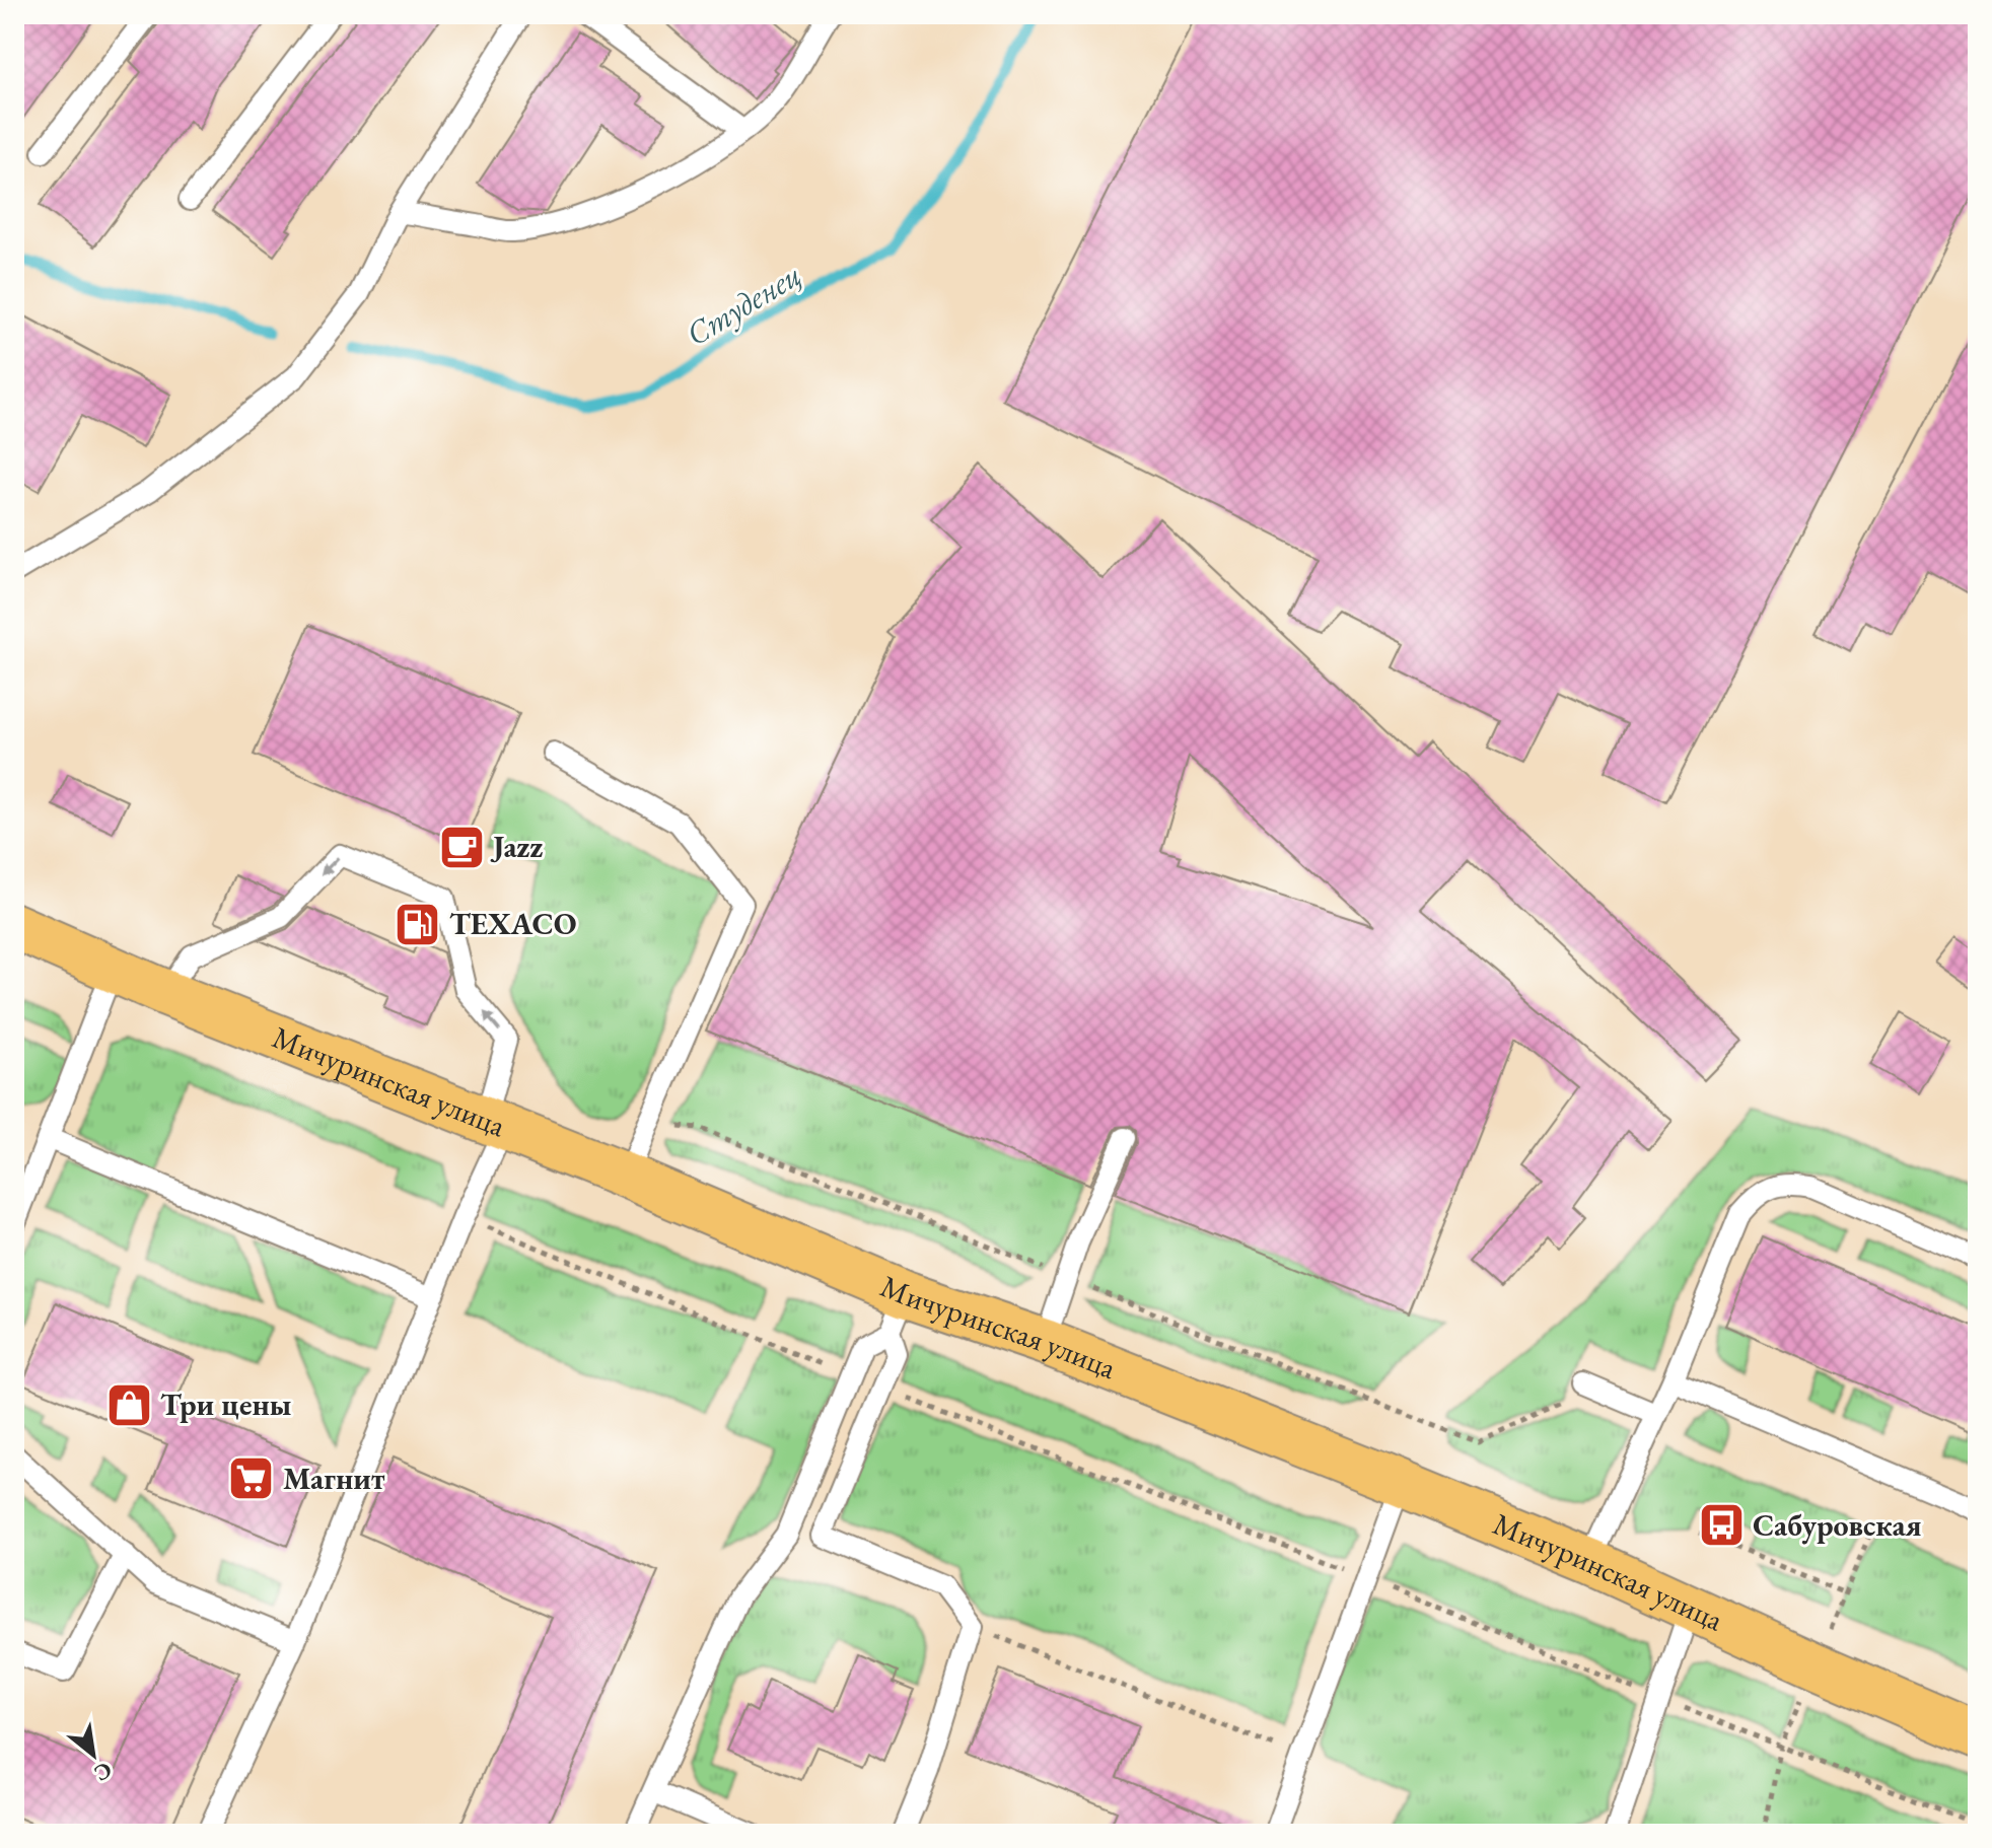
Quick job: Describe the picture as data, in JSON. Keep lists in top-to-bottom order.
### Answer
{
  "streets": {
    "main road": ["Мичуринская улица"]
  },
  "water": ["Студенец"],
  "places": {
    "cafe": ["Jazz"],
    "fuel station": ["ТЕХАСО"],
    "shop": ["Три цены"],
    "supermarket": ["Магнит"],
    "bus stop": ["Сабуровская"]
  },
  "north": "bottom right"
}
